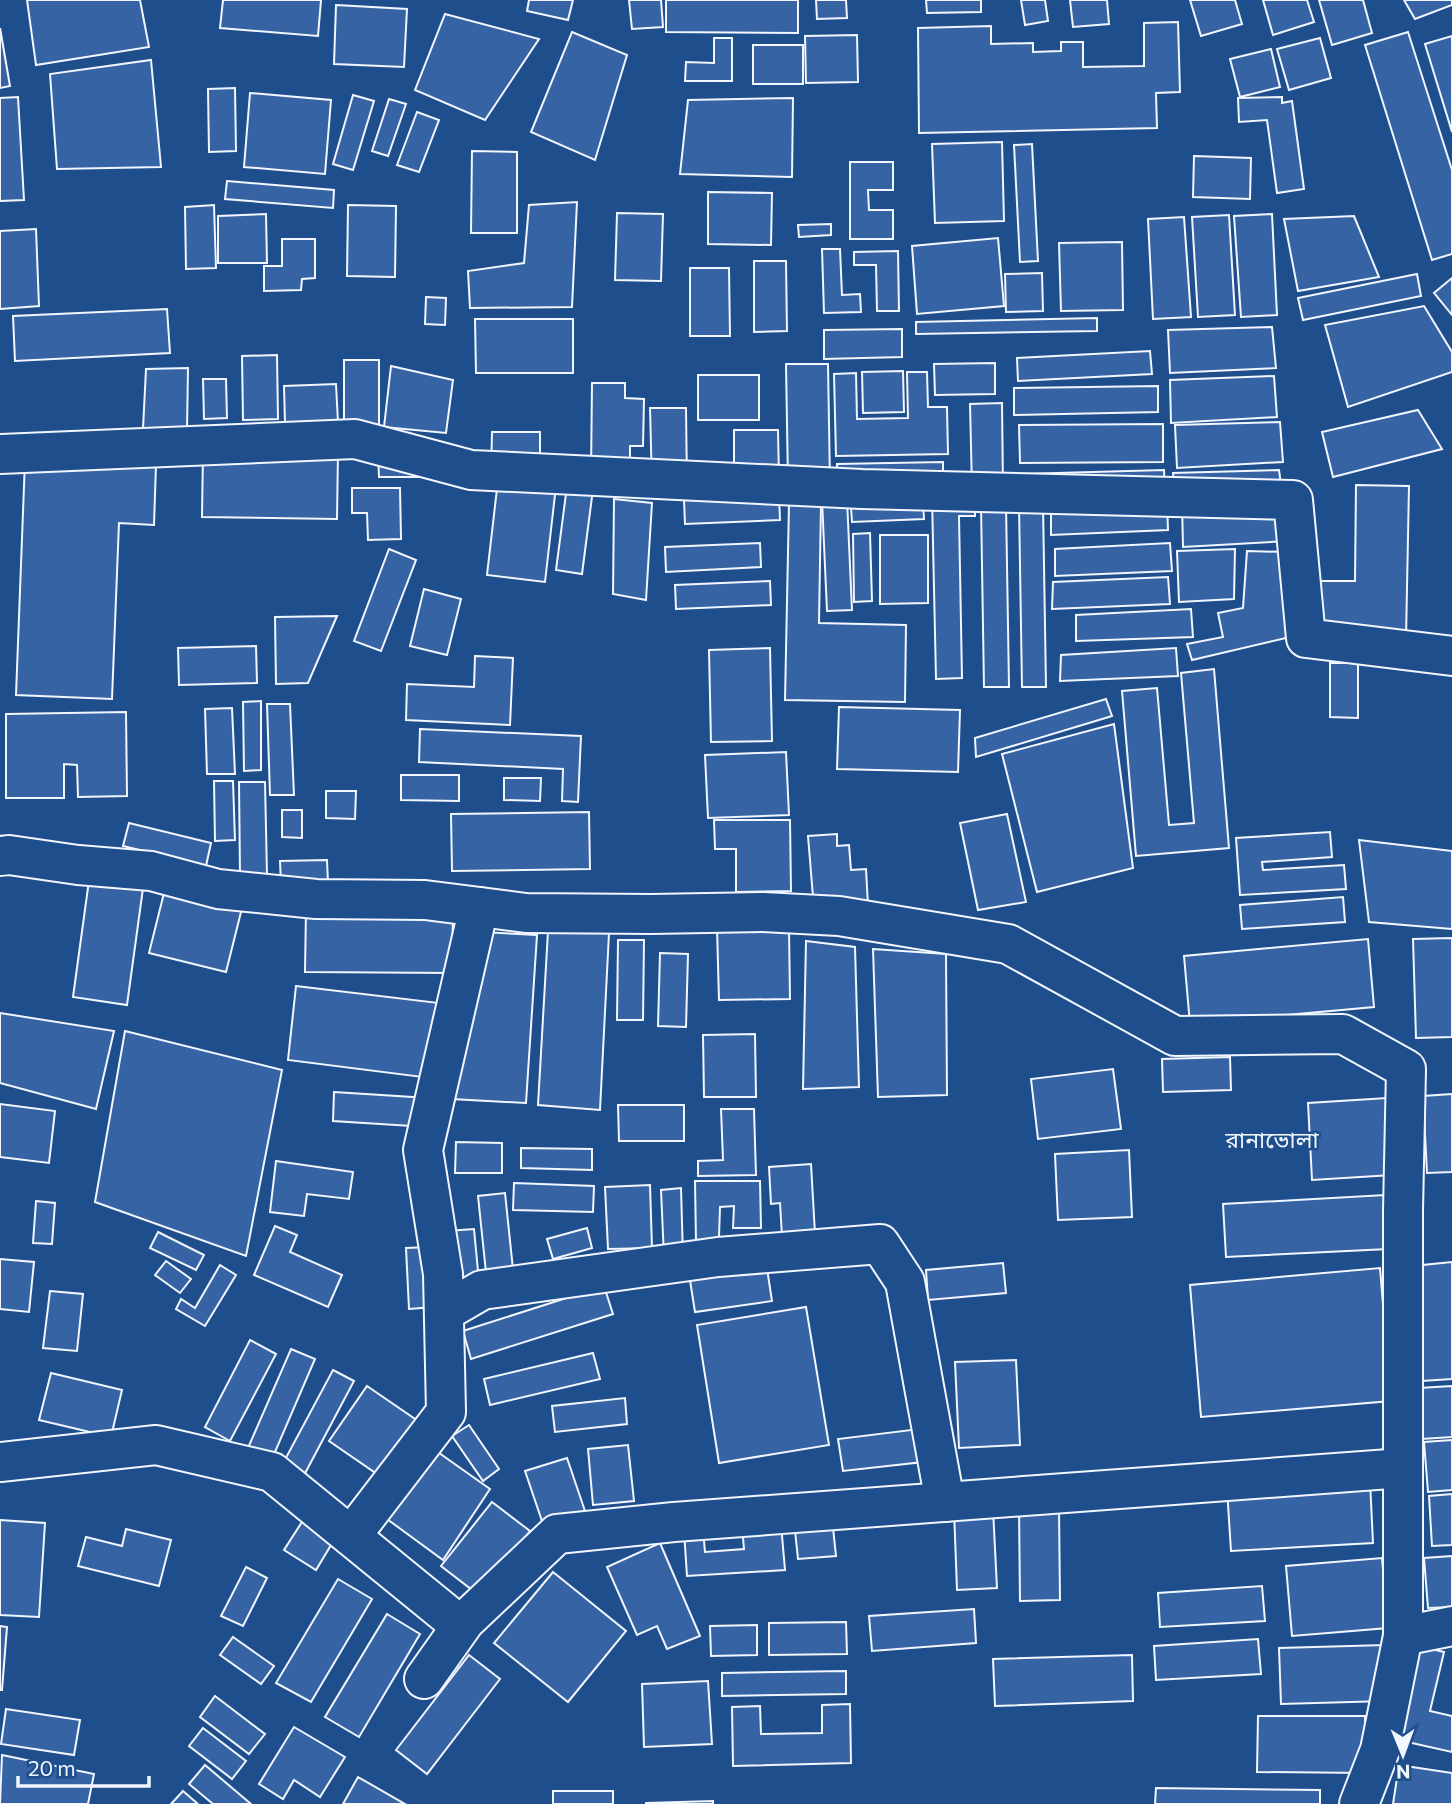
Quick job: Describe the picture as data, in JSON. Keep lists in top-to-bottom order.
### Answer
{
  "districts": ["রানাভোলা"],
  "scale_bar": "20 m",
  "north": "bottom"
}
